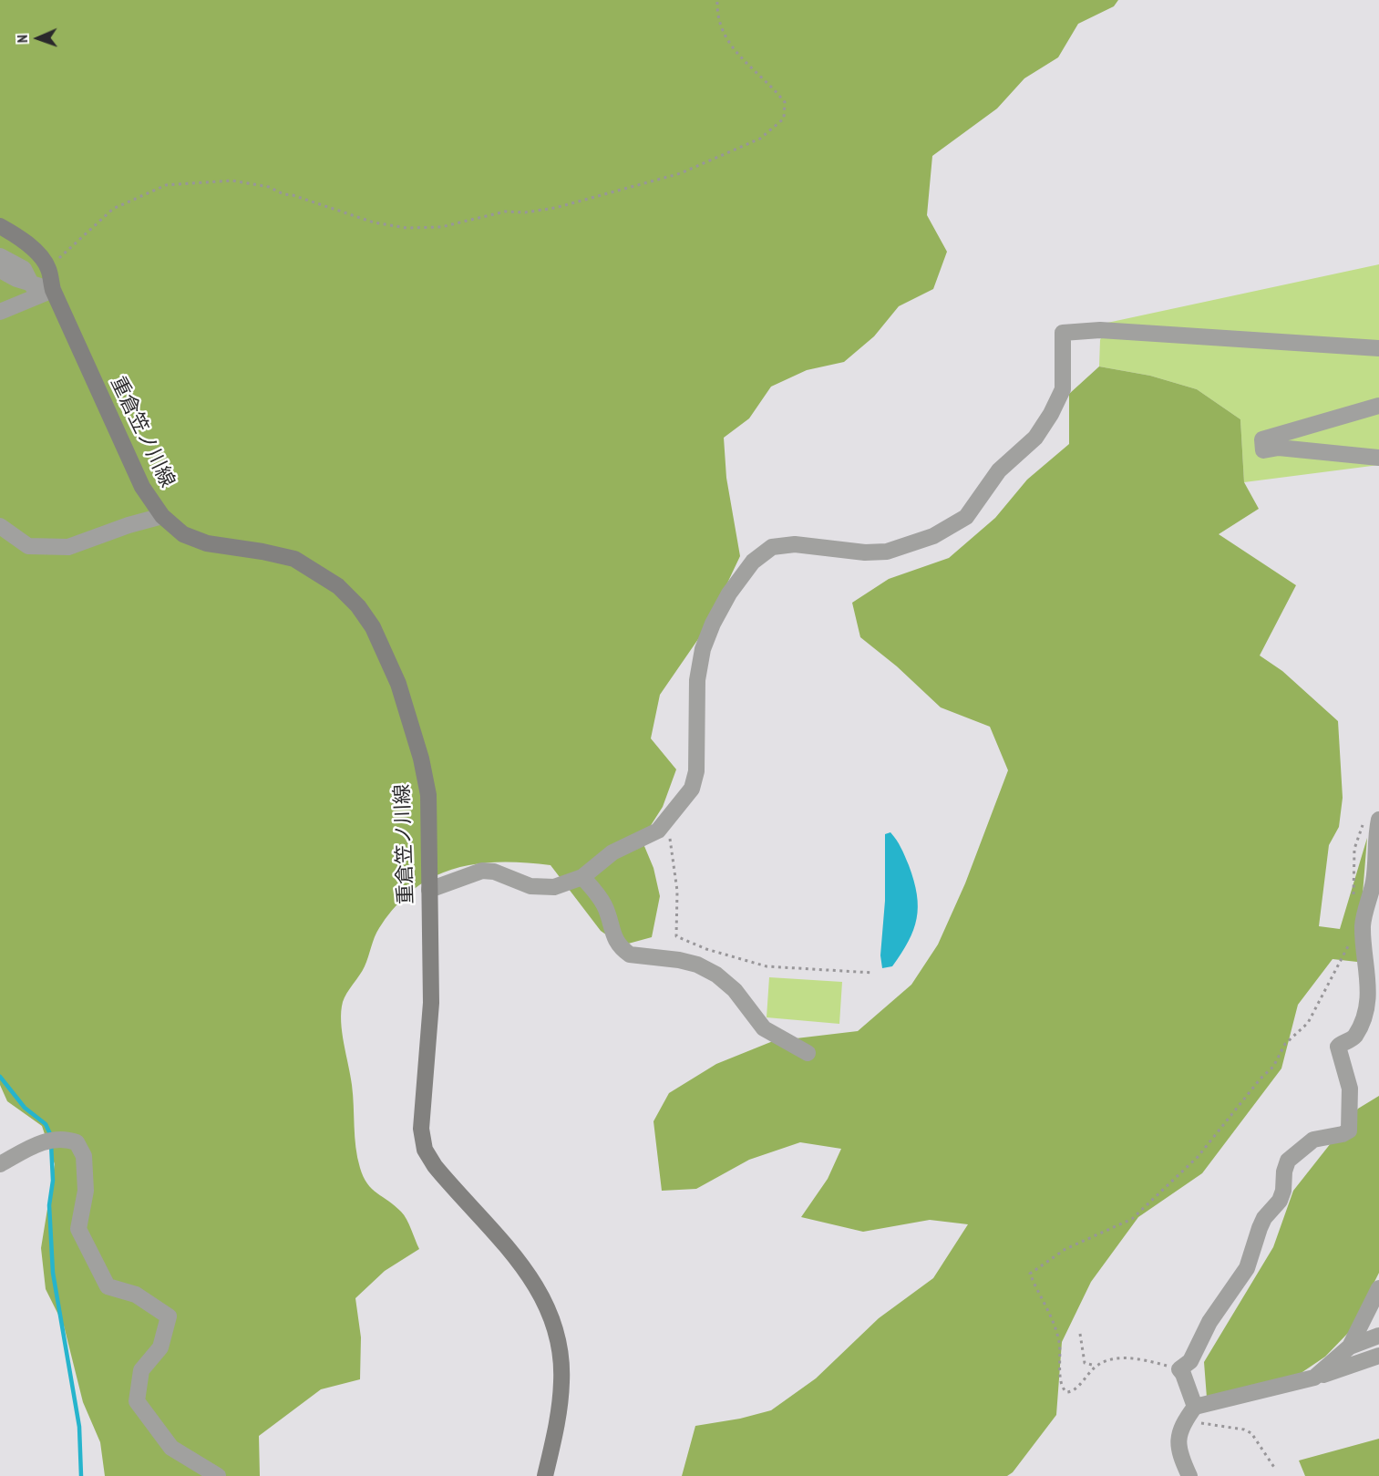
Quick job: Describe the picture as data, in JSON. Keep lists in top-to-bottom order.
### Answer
{
  "streets": {
    "main road": ["重倉笠ノ川線"]
  },
  "north": "left"
}
